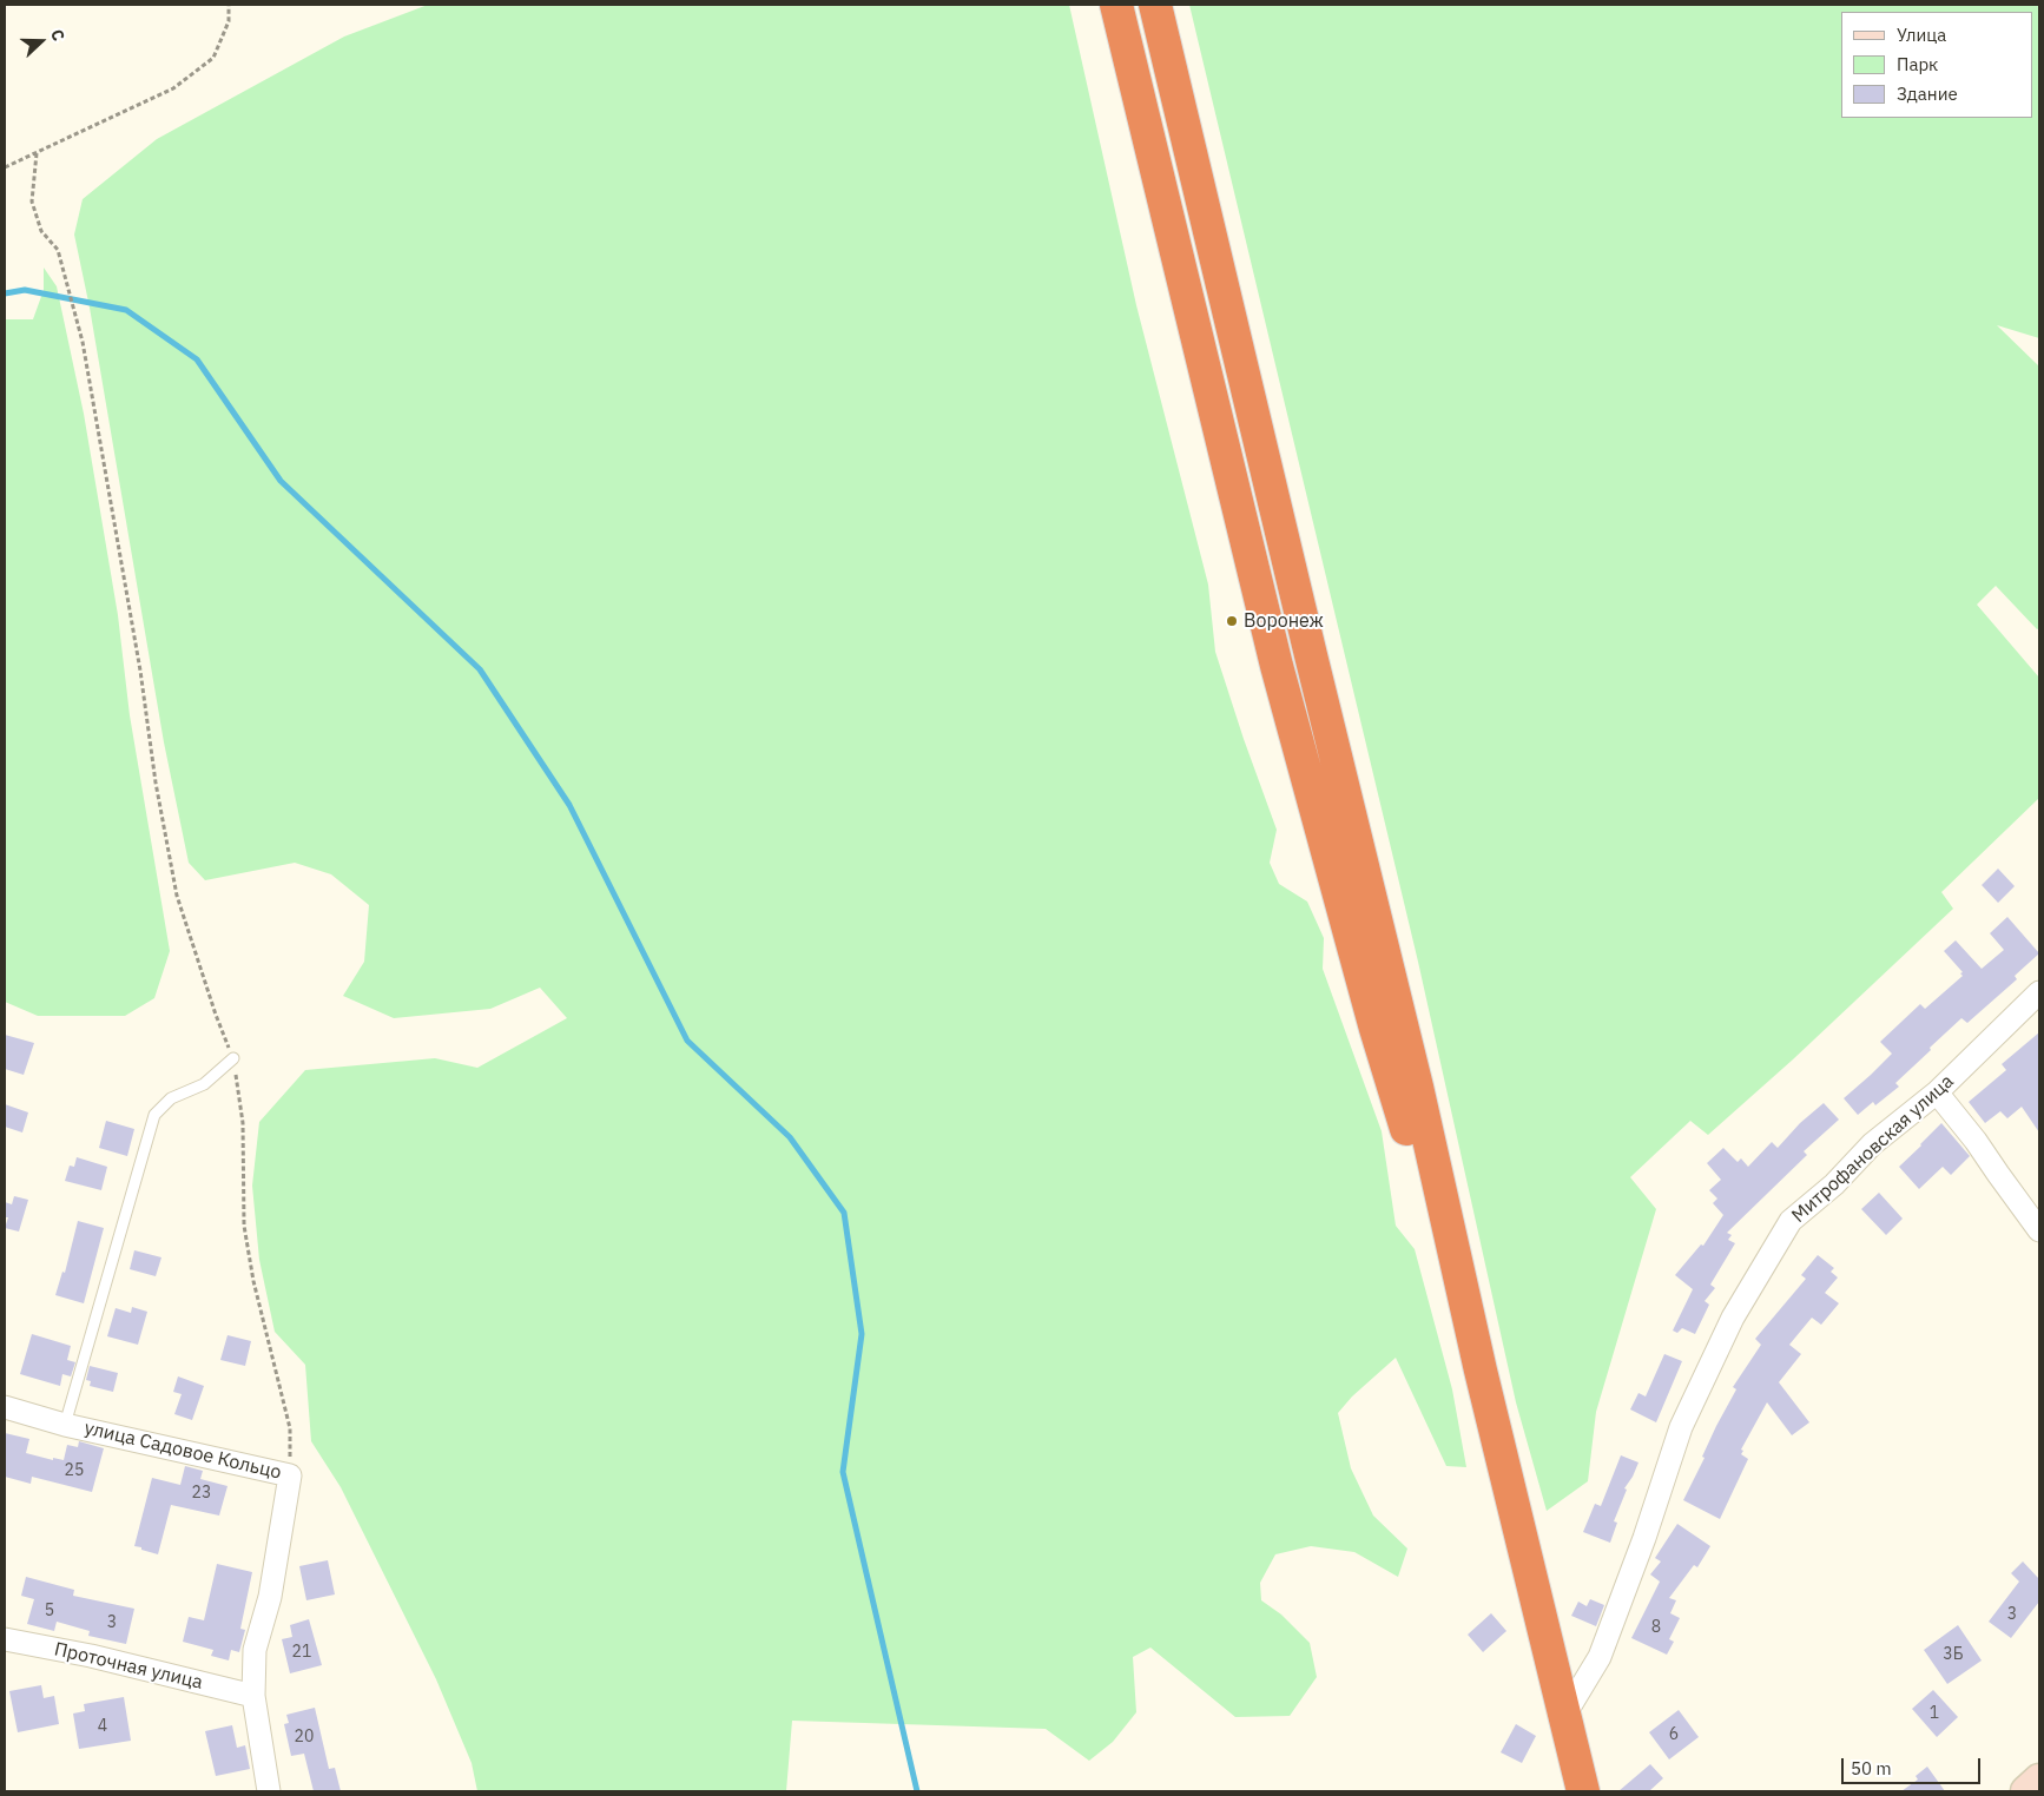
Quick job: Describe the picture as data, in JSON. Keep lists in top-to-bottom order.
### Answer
{
  "streets": {
    "street": ["Митрофановская улица", "улица Садовое Кольцо", "Проточная улица"]
  },
  "crossings": [
    ["улица Садовое Кольцо", "Проточная улица"]
  ],
  "places": ["Воронеж"],
  "house_numbers": [
    "25",
    "23",
    "5",
    "3",
    "3",
    "8",
    "21",
    "3Б",
    "1",
    "4",
    "6",
    "20"
  ],
  "legend": ["Улица", "Парк", "Здание"],
  "scale_bar": "50 m",
  "north": "right"
}
